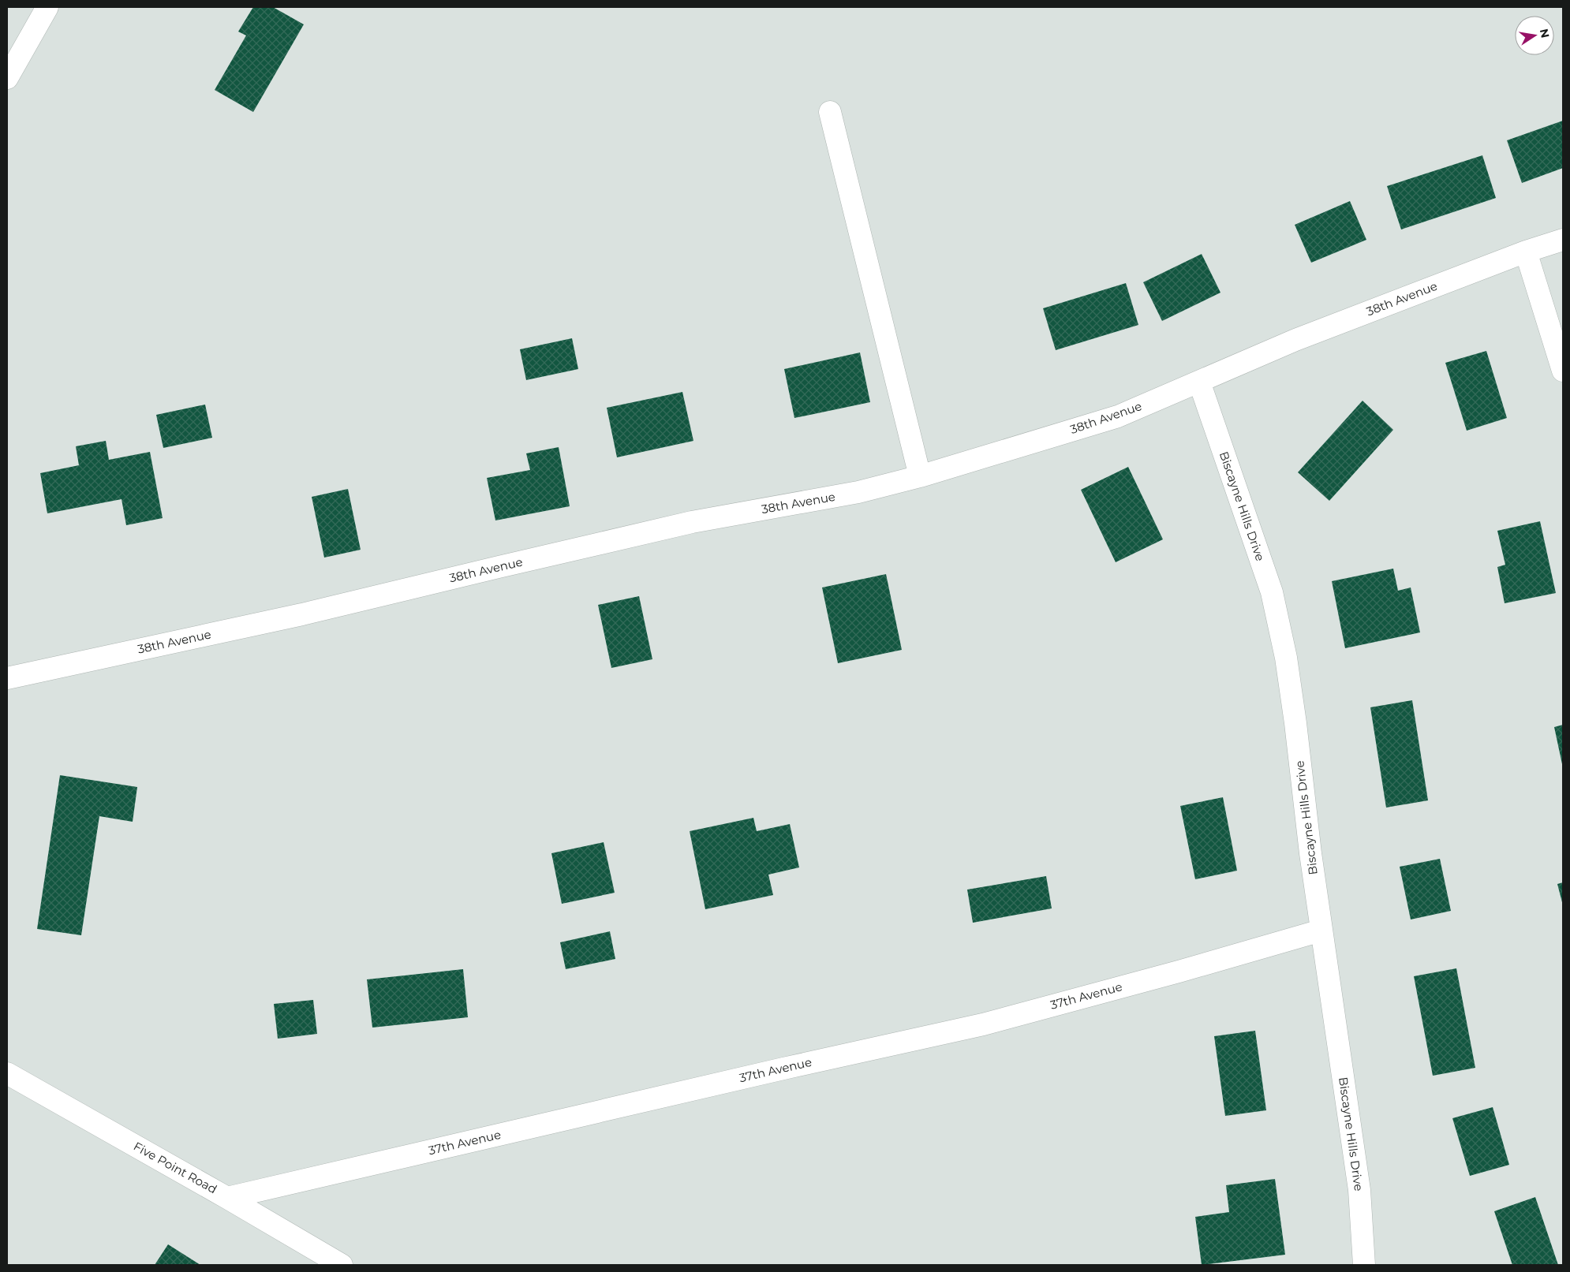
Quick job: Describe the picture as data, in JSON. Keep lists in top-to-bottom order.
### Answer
{
  "streets": {
    "main road": [
      "38th Avenue",
      "Biscayne Hills Drive",
      "37th Avenue",
      "Five Point Road"
    ]
  },
  "crossings": [
    ["38th Avenue", "Biscayne Hills Drive"],
    ["Biscayne Hills Drive", "37th Avenue"],
    ["37th Avenue", "Five Point Road"]
  ],
  "north": "right"
}
